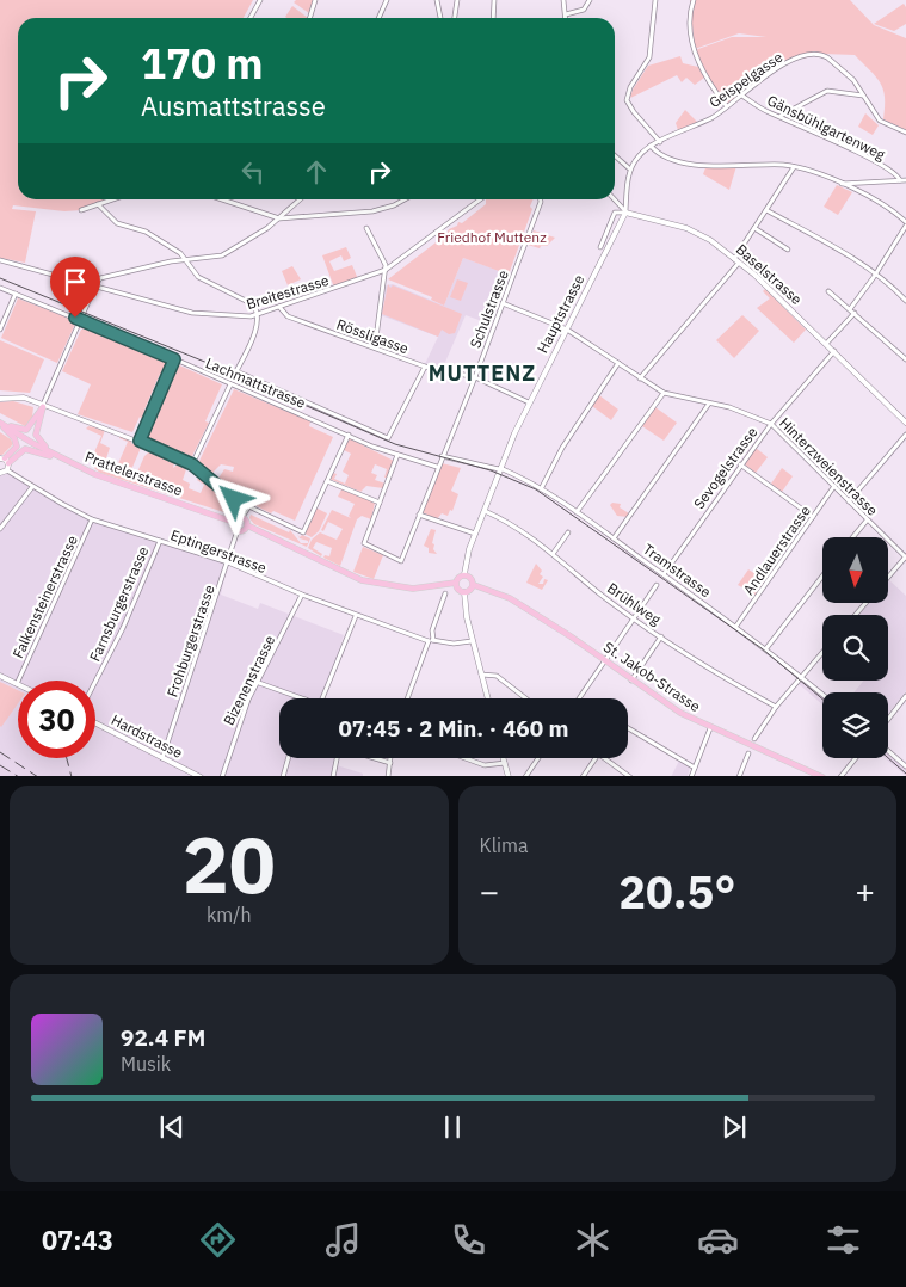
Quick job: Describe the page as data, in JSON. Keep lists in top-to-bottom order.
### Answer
{
  "streets": {
    "main road": ["Prattelerstrasse", "St. Jakob-Strasse"],
    "street": [
      "Geispelgasse",
      "Gänsbühlgartenweg",
      "Baselstrasse",
      "Breitestrasse",
      "Schulstrasse",
      "Hauptstrasse",
      "Rössligasse",
      "Lachmattstrasse",
      "Hinterzweienstrasse",
      "Sevogelstrasse",
      "Andlauerstrasse",
      "Eptingerstrasse",
      "Tramstrasse",
      "Falkensteinerstrasse",
      "Farnsburgerstrasse",
      "Brühlweg",
      "Frohburgerstrasse",
      "Bizenenstrasse",
      "Hardstrasse"
    ]
  },
  "crossings": [
    ["Geispelgasse", "Gänsbühlgartenweg"],
    ["Baselstrasse", "Hauptstrasse"],
    ["Baselstrasse", "Sevogelstrasse"],
    ["Breitestrasse", "Rössligasse"],
    ["Schulstrasse", "Rössligasse"],
    ["Schulstrasse", "Lachmattstrasse"],
    ["Schulstrasse", "Hinterzweienstrasse"],
    ["Schulstrasse", "Tramstrasse"],
    ["Hauptstrasse", "Rössligasse"],
    ["Hauptstrasse", "Hinterzweienstrasse"],
    ["Hauptstrasse", "Tramstrasse"],
    ["Hauptstrasse", "Brühlweg"],
    ["Hauptstrasse", "St. Jakob-Strasse"],
    ["Hinterzweienstrasse", "Sevogelstrasse"],
    ["Hinterzweienstrasse", "Andlauerstrasse"],
    ["Sevogelstrasse", "Tramstrasse"],
    ["Prattelerstrasse", "Frohburgerstrasse"],
    ["Andlauerstrasse", "Tramstrasse"],
    ["Eptingerstrasse", "Falkensteinerstrasse"],
    ["Eptingerstrasse", "Farnsburgerstrasse"],
    ["Eptingerstrasse", "Frohburgerstrasse"],
    ["Eptingerstrasse", "Bizenenstrasse"],
    ["Frohburgerstrasse", "Hardstrasse"]
  ],
  "districts": ["MUTTENZ"],
  "parks": ["Friedhof Muttenz"],
  "north": "bottom",
  "page": {
    "turn": ["170 m", "Ausmattstrasse"],
    "limit": "30",
    "trip": "07:45 · 2 Min. · 460 m",
    "tile": [
      ["20", "km/h"],
      "Klima"
    ],
    "heat": ["−", "20.5°", "+"],
    "song": ["92.4 FM", "Musik"],
    "tabs": "07:43"
  }
}
